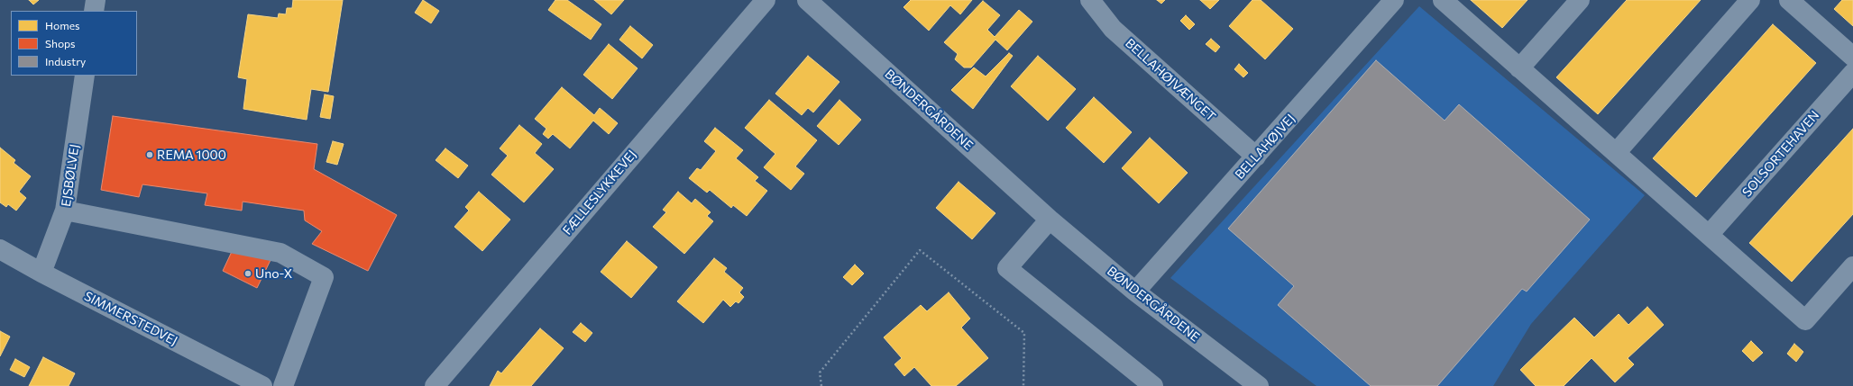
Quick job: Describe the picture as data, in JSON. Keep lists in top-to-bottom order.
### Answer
{
  "streets": {
    "street": [
      "BELLAHØJVÆNGET",
      "BØNDERGÅRDENE",
      "BELLAHØJVEJ",
      "SOLSORTEHAVEN",
      "EJSBØLVEJ",
      "FÆLLESLYKKEVEJ",
      "SIMMERSTEDVEJ"
    ]
  },
  "crossings": [
    ["BELLAHØJVÆNGET", "BELLAHØJVEJ"],
    ["BØNDERGÅRDENE", "BELLAHØJVEJ"],
    ["EJSBØLVEJ", "SIMMERSTEDVEJ"]
  ],
  "places": ["REMA 1000", "Uno-X"],
  "legend": ["Homes", "Shops", "Industry"]
}
